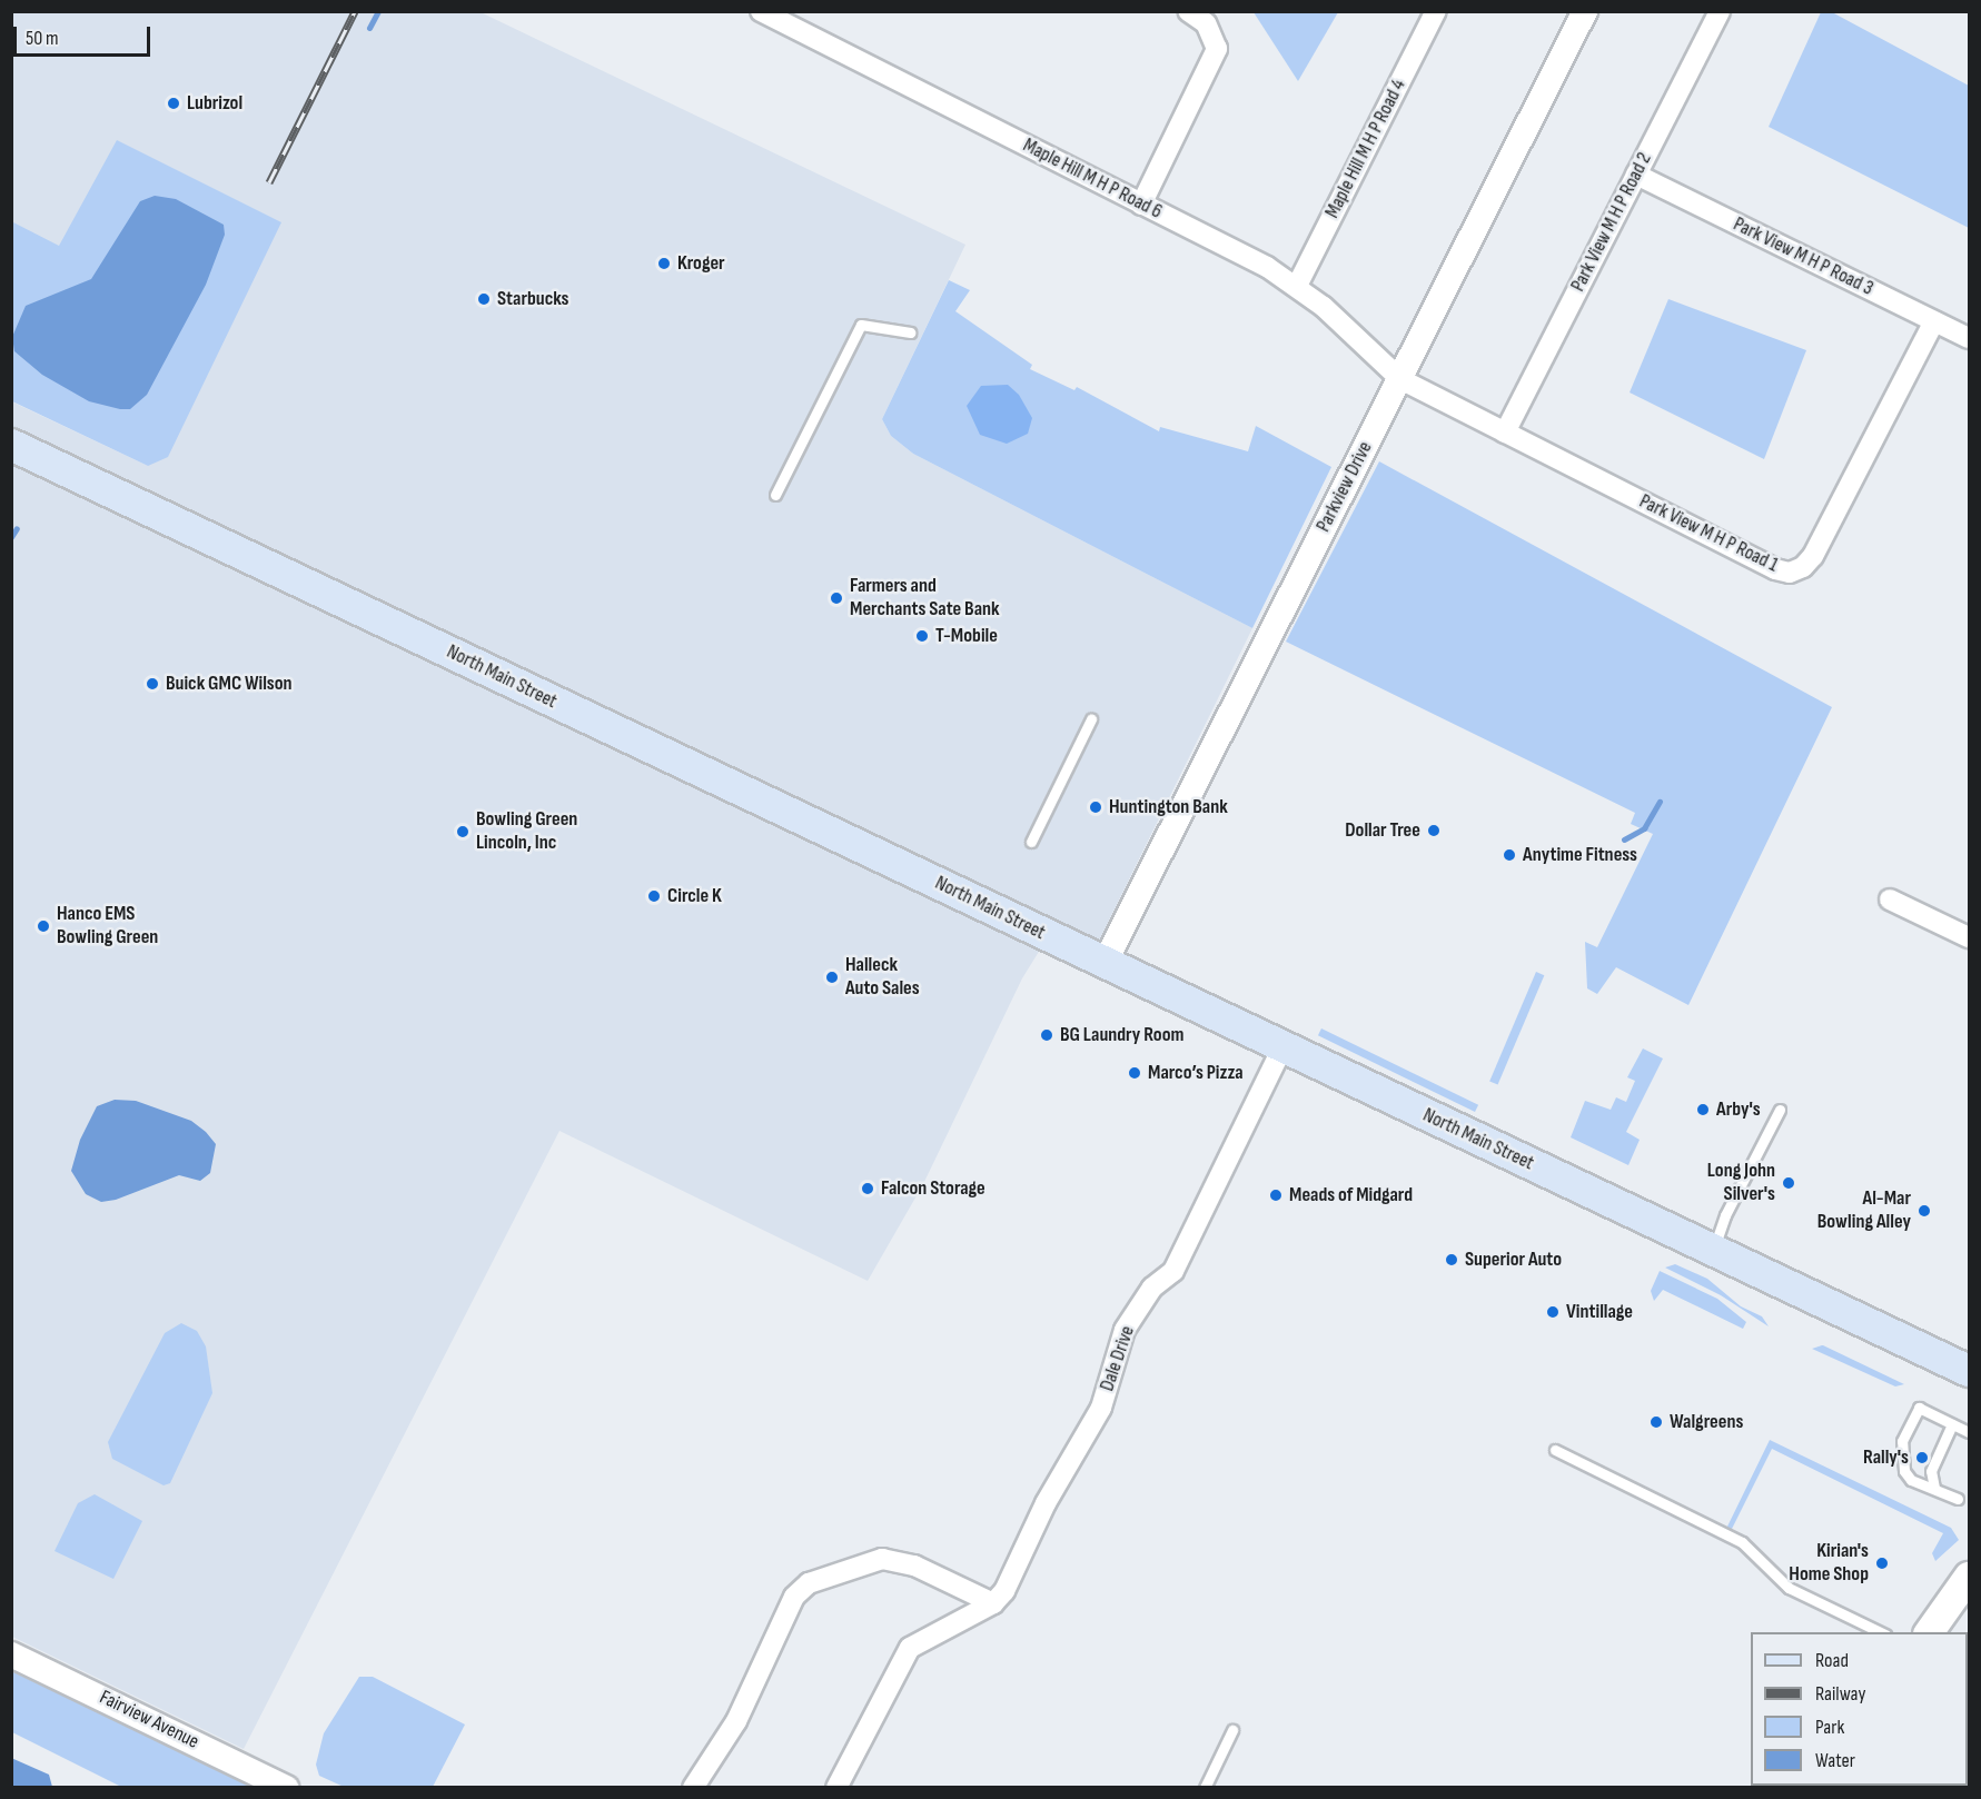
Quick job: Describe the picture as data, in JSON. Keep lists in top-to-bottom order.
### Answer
{
  "streets": {
    "main road": ["North Main Street"],
    "street": [
      "Maple Hill M H P Road 4",
      "Maple Hill M H P Road 6",
      "Park View M H P Road 2",
      "Park View M H P Road 3",
      "Parkview Drive",
      "Park View M H P Road 1",
      "Dale Drive",
      "Fairview Avenue"
    ]
  },
  "crossings": [
    ["Maple Hill M H P Road 4", "Maple Hill M H P Road 6"],
    ["Maple Hill M H P Road 6", "Parkview Drive"],
    ["Maple Hill M H P Road 6", "Park View M H P Road 1"],
    ["Park View M H P Road 2", "Park View M H P Road 3"],
    ["Park View M H P Road 2", "Park View M H P Road 1"],
    ["Park View M H P Road 3", "Park View M H P Road 1"],
    ["Parkview Drive", "Park View M H P Road 1"],
    ["Parkview Drive", "North Main Street"],
    ["North Main Street", "Dale Drive"]
  ],
  "places": [
    "Lubrizol",
    "Kroger",
    "Starbucks",
    "Farmers and Merchants Sate Bank",
    "T-Mobile",
    "Buick GMC Wilson",
    "Huntington Bank",
    "Dollar Tree",
    "Bowling Green Lincoln, Inc",
    "Anytime Fitness",
    "Circle K",
    "Hanco EMS Bowling Green",
    "Halleck Auto Sales",
    "BG Laundry Room",
    "Marco’s Pizza",
    "Arby's",
    "Long John Silver's",
    "Falcon Storage",
    "Meads of Midgard",
    "Al-Mar Bowling Alley",
    "Superior Auto",
    "Vintillage",
    "Walgreens",
    "Rally's",
    "Kirian's Home Shop"
  ],
  "legend": [
    "Road",
    "Railway",
    "Park",
    "Water"
  ],
  "scale_bar": "50 m"
}
